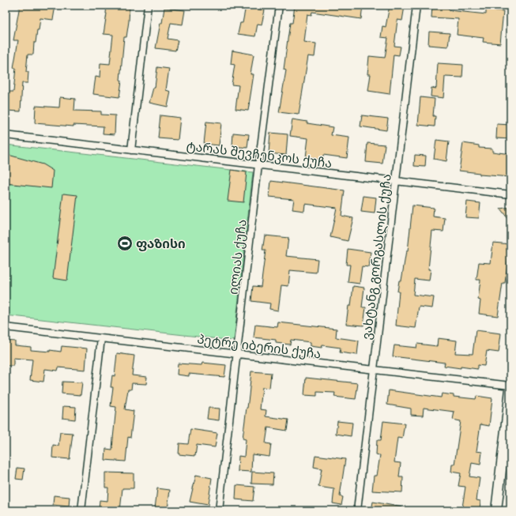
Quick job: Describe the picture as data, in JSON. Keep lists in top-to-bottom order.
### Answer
{
  "streets": {
    "street": [
      "ტარას შევჩენკოს ქუჩა",
      "ილიას ქუჩა",
      "ვახტანგ გორგასლის ქუჩა",
      "პეტრე იბერის ქუჩა"
    ]
  },
  "crossings": [
    ["ტარას შევჩენკოს ქუჩა", "ილიას ქუჩა"],
    ["ტარას შევჩენკოს ქუჩა", "ვახტანგ გორგასლის ქუჩა"],
    ["ილიას ქუჩა", "პეტრე იბერის ქუჩა"],
    ["ვახტანგ გორგასლის ქუჩა", "პეტრე იბერის ქუჩა"]
  ],
  "places": {
    "sports": ["ფაზისი"]
  }
}
